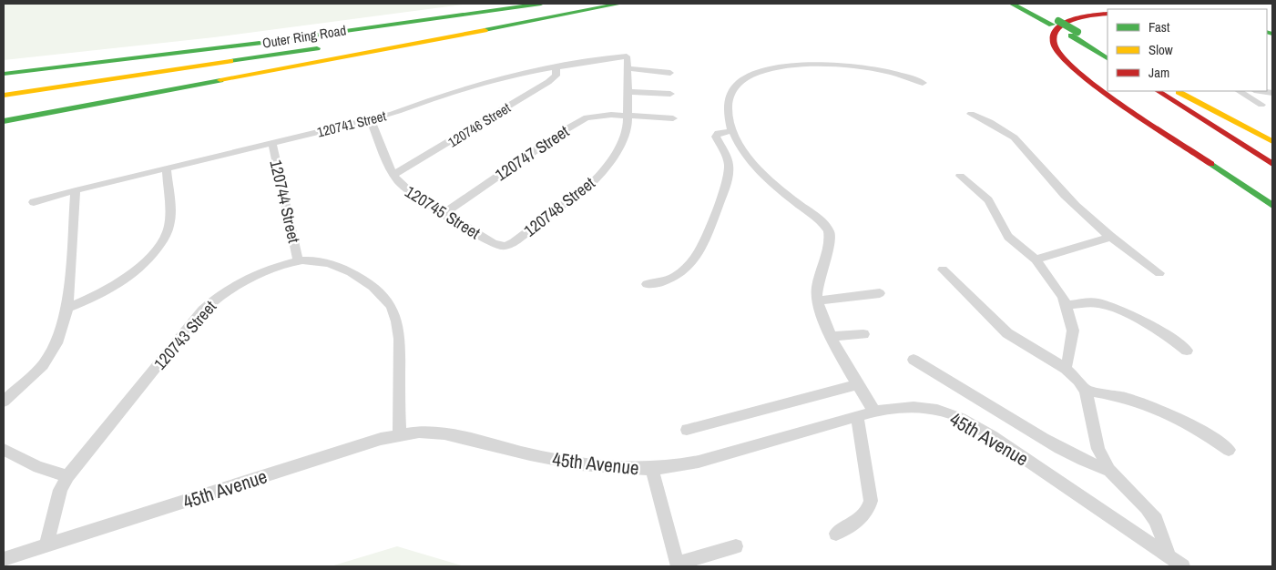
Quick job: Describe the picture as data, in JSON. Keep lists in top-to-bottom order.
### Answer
{
  "streets": {
    "main road": ["Outer Ring Road"],
    "street": [
      "120741 Street",
      "120746 Street",
      "120747 Street",
      "120744 Street",
      "120748 Street",
      "120745 Street",
      "120743 Street",
      "45th Avenue"
    ]
  },
  "crossings": [
    ["120741 Street", "120746 Street"],
    ["120741 Street", "120744 Street"],
    ["120741 Street", "120748 Street"],
    ["120741 Street", "120745 Street"],
    ["120746 Street", "120745 Street"],
    ["120747 Street", "120748 Street"],
    ["120747 Street", "120745 Street"],
    ["120744 Street", "120743 Street"],
    ["120748 Street", "120745 Street"],
    ["120743 Street", "45th Avenue"]
  ],
  "legend": ["Fast", "Slow", "Jam"]
}
